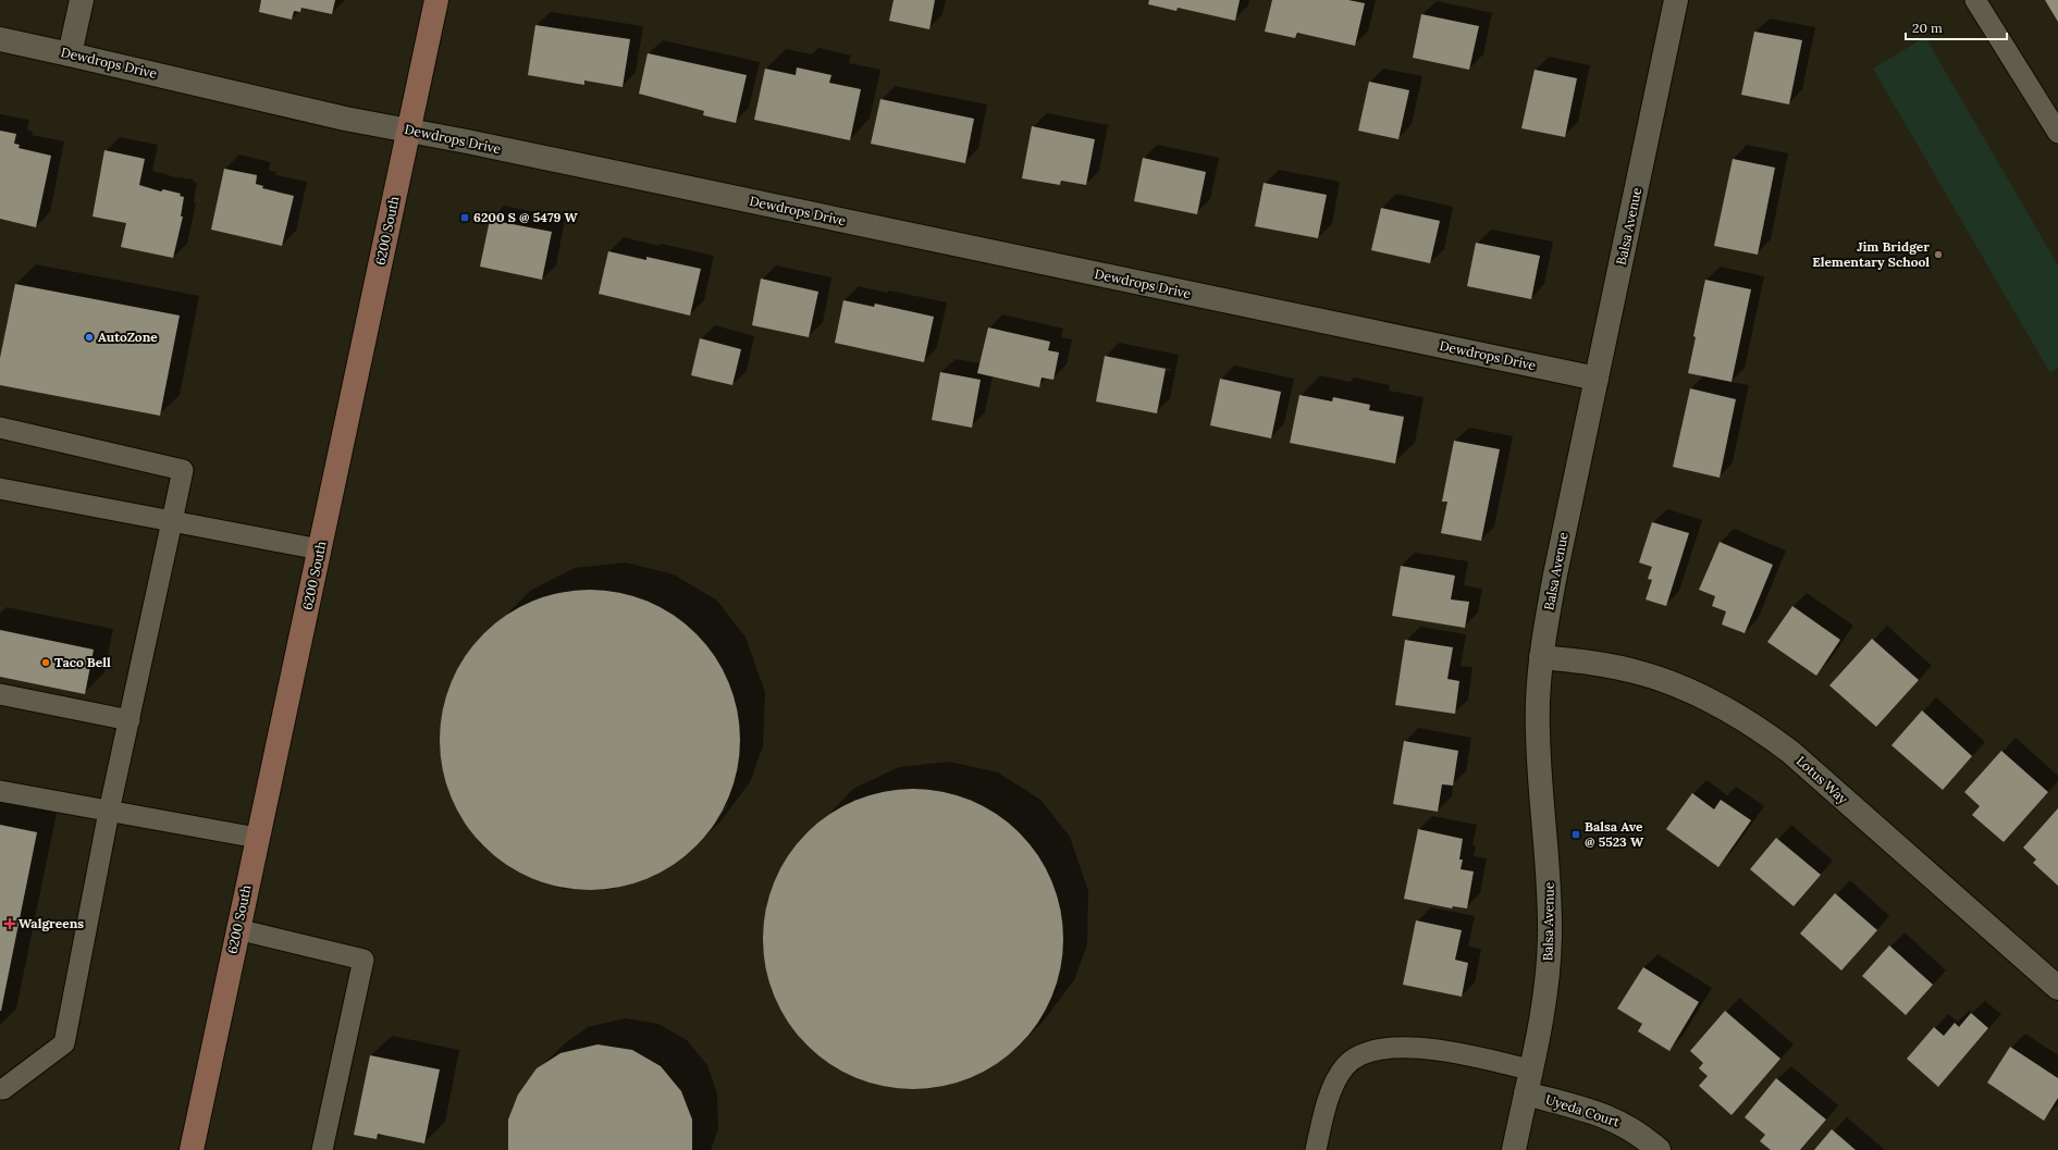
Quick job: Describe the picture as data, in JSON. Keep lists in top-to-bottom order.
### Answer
{
  "streets": {
    "main road": ["6200 South"],
    "street": [
      "Dewdrops Drive",
      "Balsa Avenue",
      "Lotus Way",
      "Uyeda Court"
    ]
  },
  "crossings": [
    ["Dewdrops Drive", "Balsa Avenue"],
    ["Dewdrops Drive", "6200 South"],
    ["Balsa Avenue", "Lotus Way"],
    ["Balsa Avenue", "Uyeda Court"]
  ],
  "places": {
    "transit": ["6200 S @ 5479 W", "Balsa Ave @ 5523 W"],
    "other": ["Jim Bridger Elementary School", "AutoZone", "Taco Bell"],
    "health": ["Walgreens"]
  },
  "scale_bar": "20 m"
}
